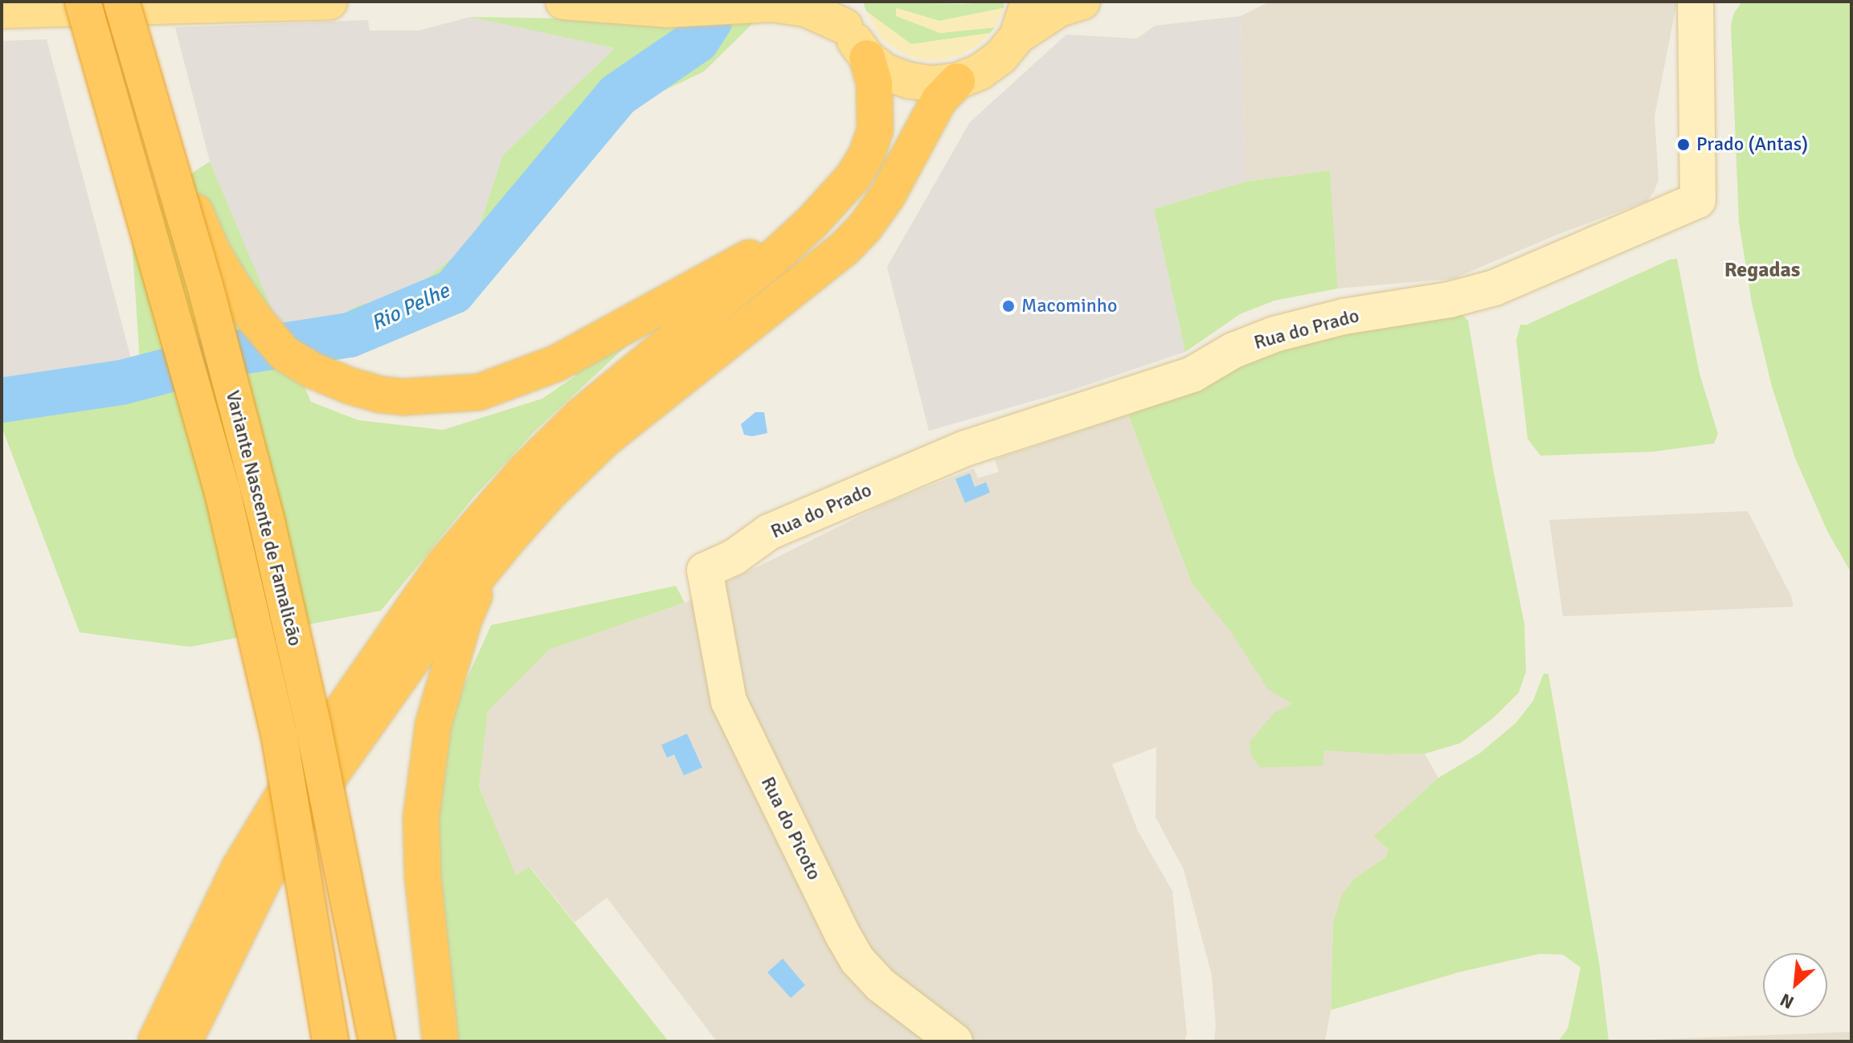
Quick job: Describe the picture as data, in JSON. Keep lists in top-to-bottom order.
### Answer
{
  "streets": {
    "highway": ["Variante Nascente de Famalicão"],
    "street": ["Rua do Prado", "Rua do Picoto"]
  },
  "crossings": [
    ["Rua do Prado", "Rua do Picoto"]
  ],
  "districts": ["Regadas"],
  "water": ["Rio Pelhe"],
  "places": ["Prado (Antas)", "Macominho"],
  "north": "bottom left"
}
